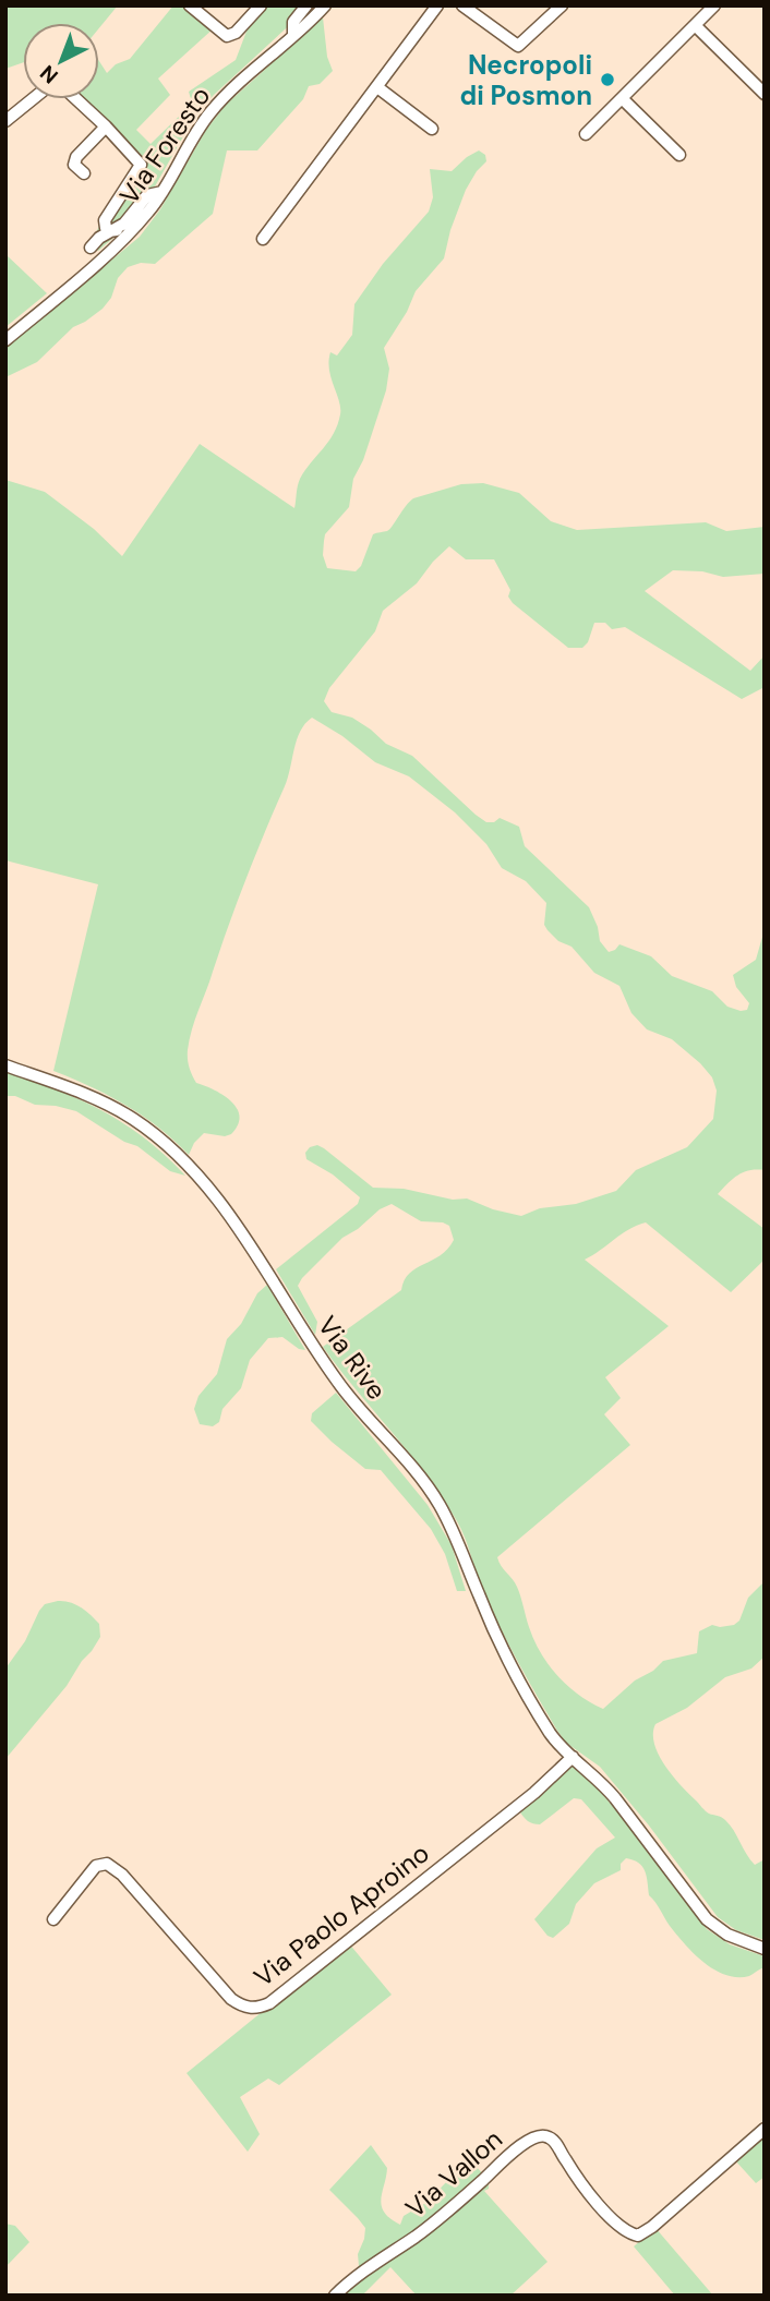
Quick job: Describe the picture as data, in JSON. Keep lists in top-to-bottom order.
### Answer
{
  "streets": {
    "street": [
      "Via Foresto",
      "Via Rive",
      "Via Paolo Aproino",
      "Via Vallon"
    ]
  },
  "crossings": [
    ["Via Rive", "Via Paolo Aproino"]
  ],
  "places": ["Necropoli di Posmon"],
  "north": "bottom left"
}
